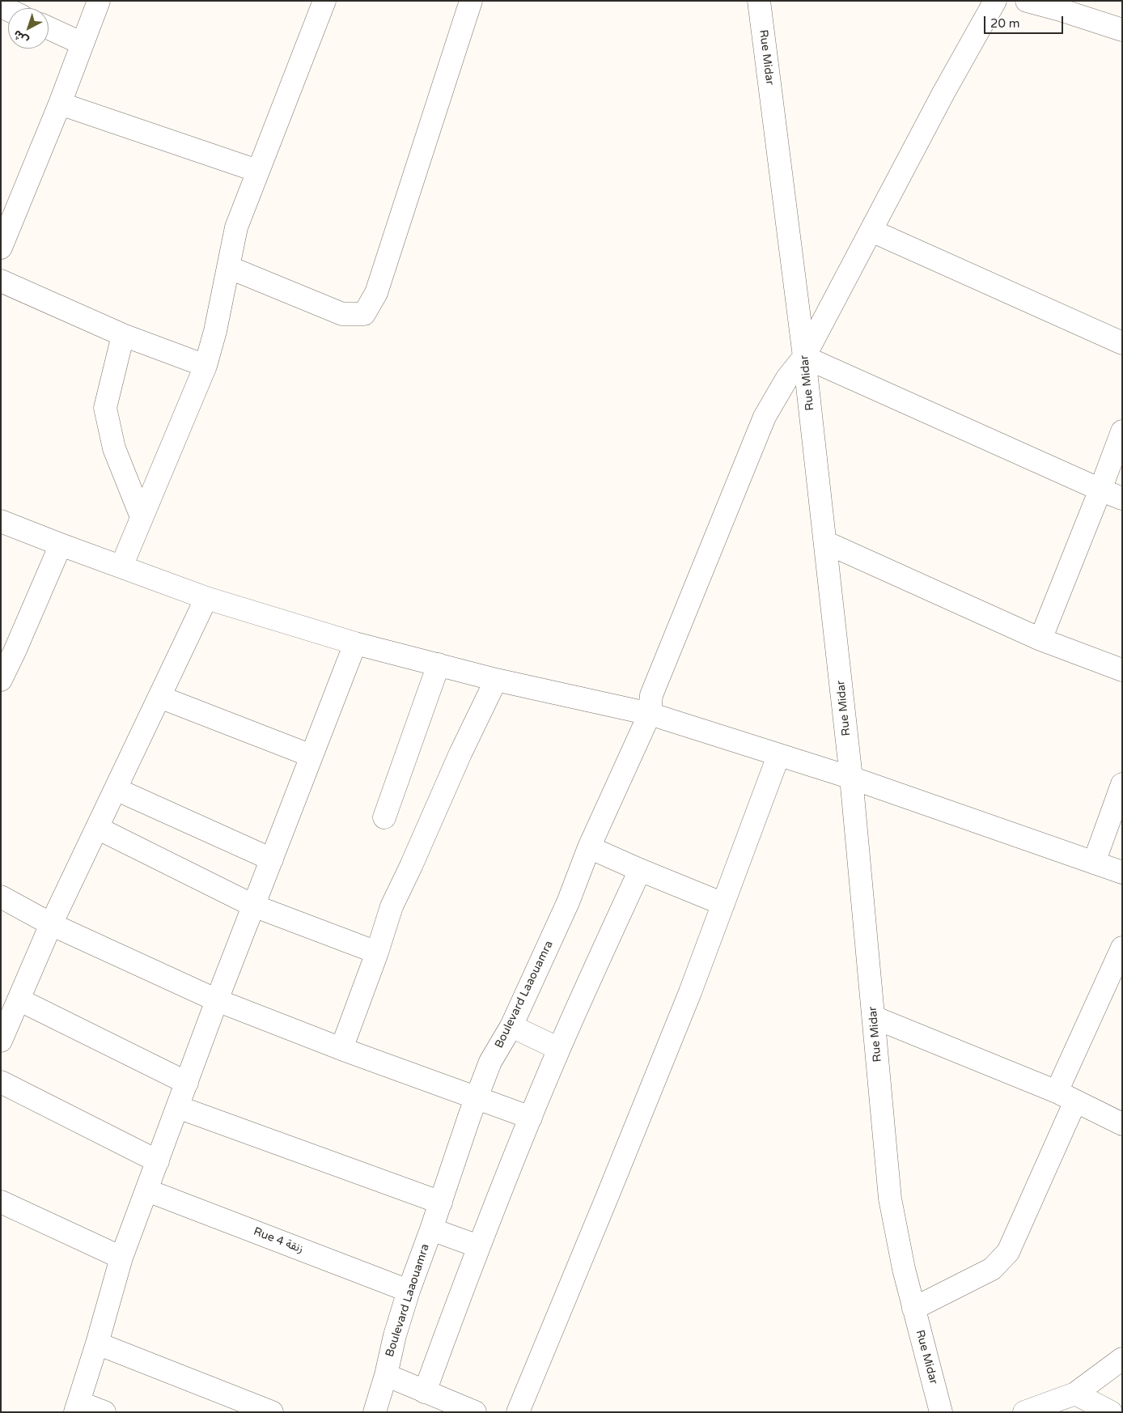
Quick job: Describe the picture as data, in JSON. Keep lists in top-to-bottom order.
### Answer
{
  "streets": {
    "street": ["Rue Midar", "Boulevard Laaouamra", "Rue 4 زنقة"]
  },
  "crossings": [
    ["Rue Midar", "Boulevard Laaouamra"],
    ["Boulevard Laaouamra", "Rue 4 زنقة"]
  ],
  "scale_bar": "20 m",
  "north": "bottom left"
}
